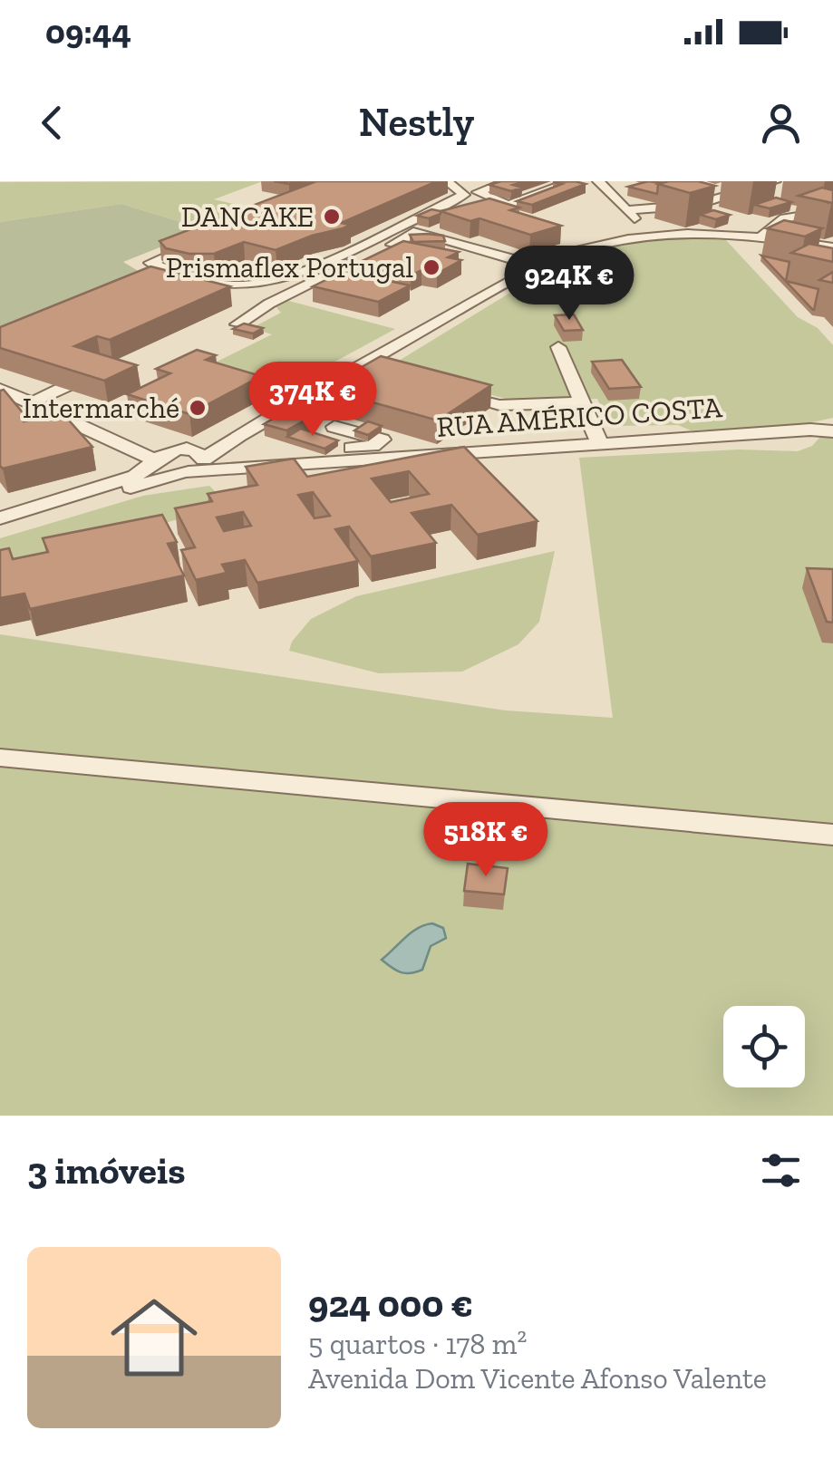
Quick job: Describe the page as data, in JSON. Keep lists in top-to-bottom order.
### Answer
{
  "streets": {
    "street": ["RUA AMÉRICO COSTA"]
  },
  "places": ["DANCAKE", "Prismaflex Portugal", "Intermarché"],
  "page": {
    "status": "09:44",
    "header": "Nestly",
    "price": ["924K €", "374K €", "518K €"],
    "heading": "3 imóveis",
    "list": [
      {
        "name": "924 000 €",
        "note": "5 quartos · 178 m² · Avenida Dom Vicente Afonso Valente"
      }
    ]
  }
}
